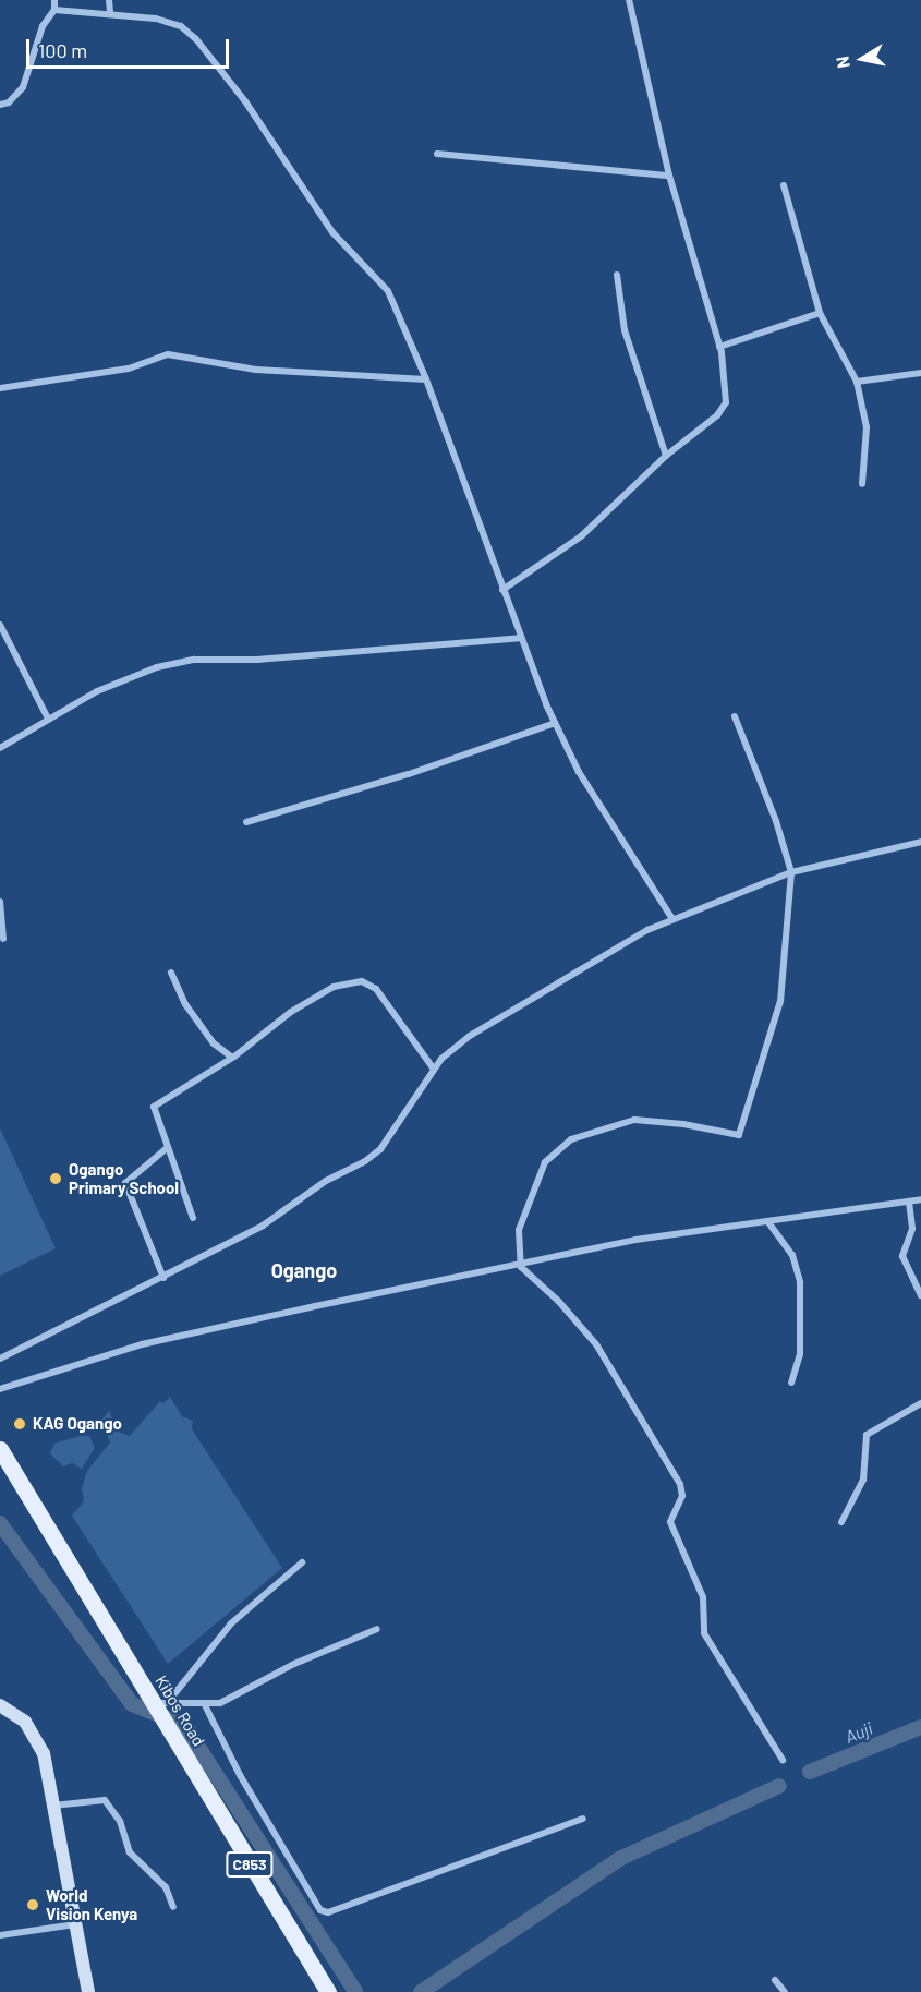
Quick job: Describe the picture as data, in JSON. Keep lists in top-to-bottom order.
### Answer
{
  "streets": {
    "main road": ["Kibos Road", "C853"]
  },
  "districts": ["Ogango"],
  "water": ["Auji"],
  "places": ["Ogango Primary School", "KAG Ogango", "World Vision Kenya"],
  "scale_bar": "100 m",
  "north": "left"
}
